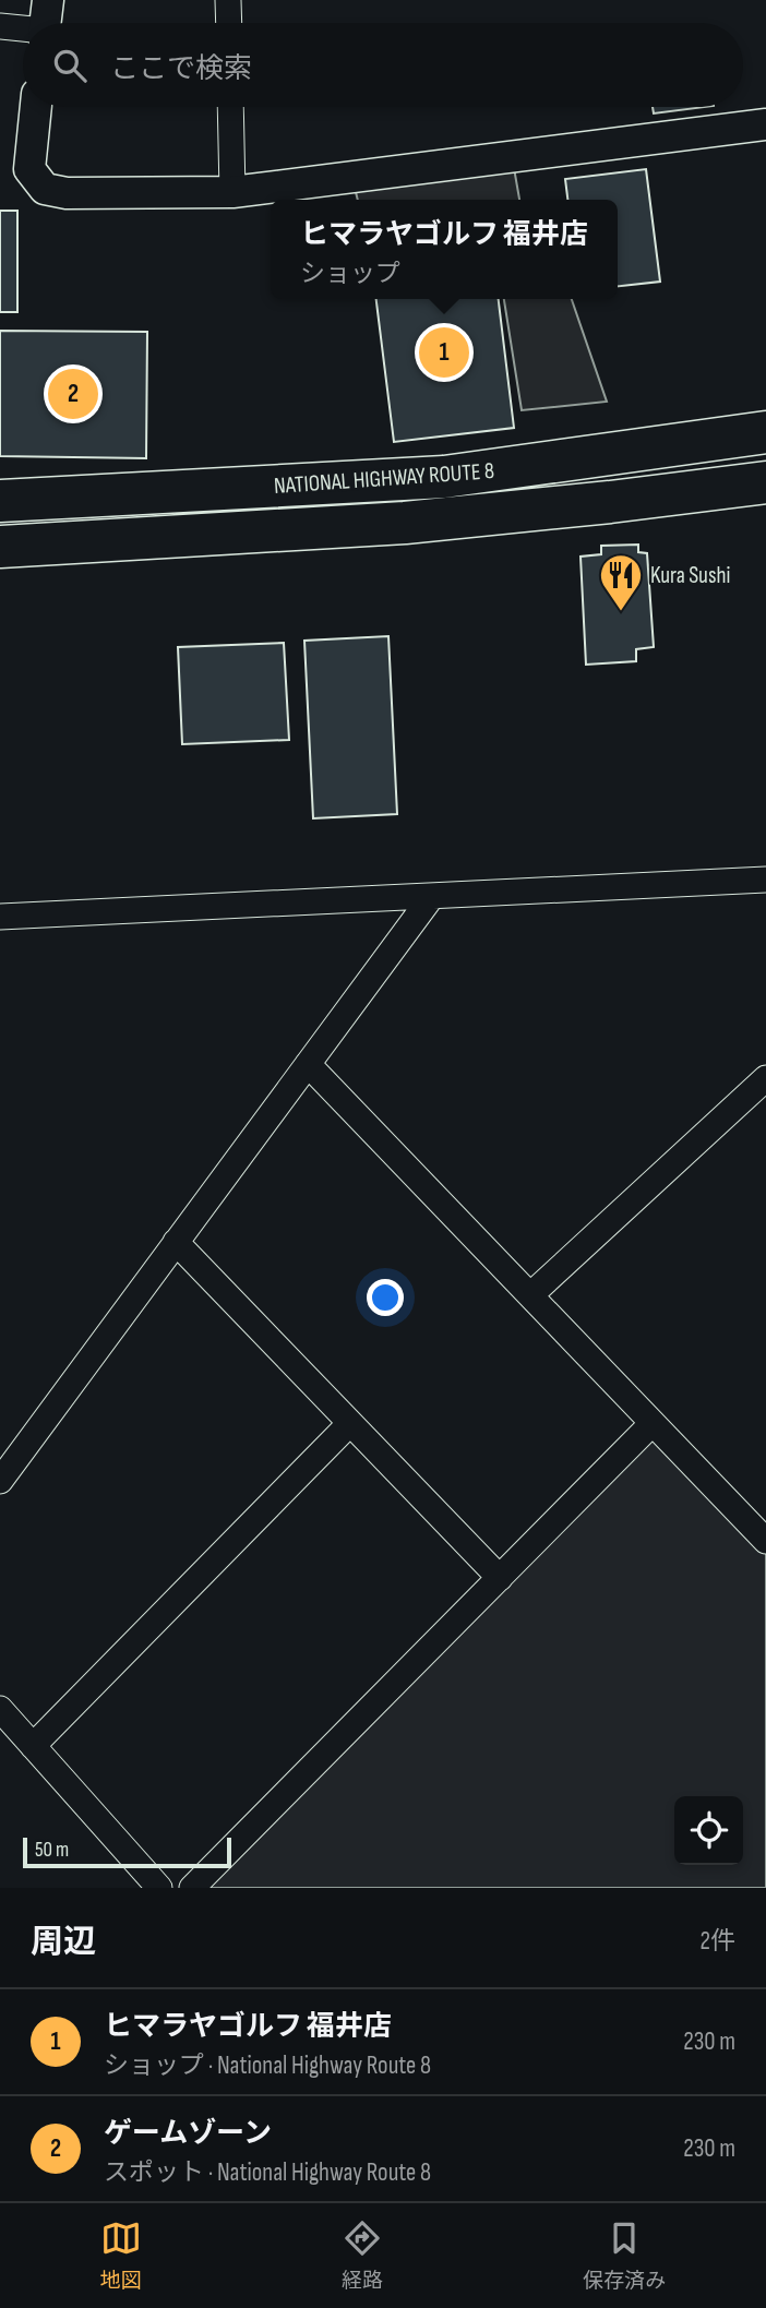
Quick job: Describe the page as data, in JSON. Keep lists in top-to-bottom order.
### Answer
{
  "streets": {
    "highway": ["NATIONAL HIGHWAY ROUTE 8"]
  },
  "places": {
    "restaurant": ["Kura Sushi"]
  },
  "scale_bar": "50 m",
  "page": {
    "search": "ここで検索",
    "popup": ["ヒマラヤゴルフ 福井店", "ショップ"],
    "pins": ["1", "2"],
    "scale": "50 m",
    "heading": ["周辺", "2件"],
    "list": [
      {
        "mark": "1",
        "name": "ヒマラヤゴルフ 福井店",
        "note": "ショップ · National Highway Route 8",
        "value": "230 m"
      },
      {
        "mark": "2",
        "name": "ゲームゾーン",
        "note": "スポット · National Highway Route 8",
        "value": "230 m"
      }
    ],
    "nav": ["地図", "経路", "保存済み"]
  }
}
